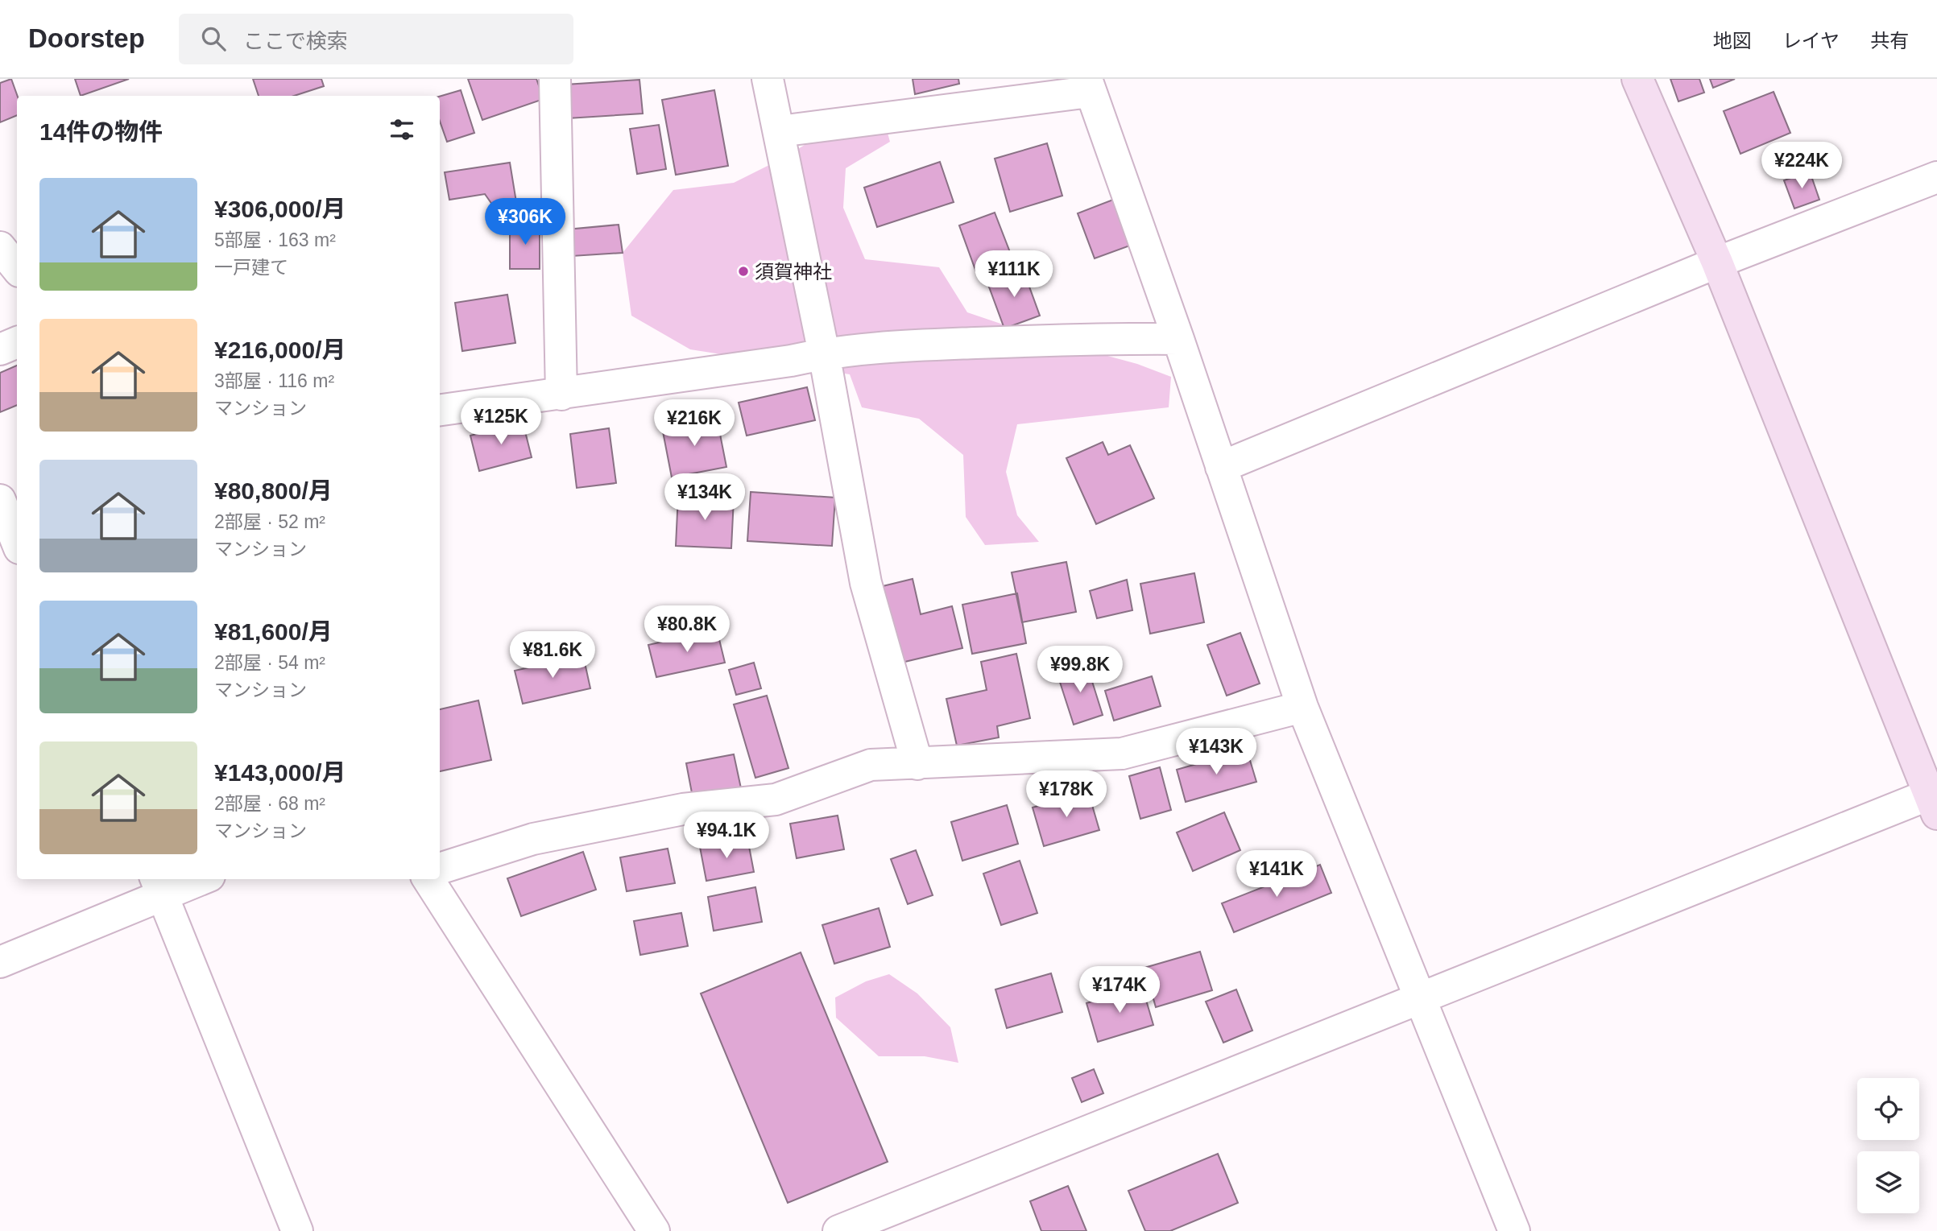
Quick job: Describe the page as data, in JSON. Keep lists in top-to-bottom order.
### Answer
{
  "places": ["須賀神社"],
  "page": {
    "header": "Doorstep",
    "search": "ここで検索",
    "nav": ["地図", "レイヤ", "共有"],
    "heading": "14件の物件",
    "price": [
      "¥224K",
      "¥306K",
      "¥111K",
      "¥125K",
      "¥216K",
      "¥134K",
      "¥80.8K",
      "¥81.6K",
      "¥99.8K",
      "¥143K",
      "¥178K",
      "¥94.1K",
      "¥141K",
      "¥174K"
    ],
    "list": [
      {
        "name": "¥306,000/月",
        "note": "5部屋 · 163 m² · 一戸建て"
      },
      {
        "name": "¥216,000/月",
        "note": "3部屋 · 116 m² · マンション"
      },
      {
        "name": "¥80,800/月",
        "note": "2部屋 · 52 m² · マンション"
      },
      {
        "name": "¥81,600/月",
        "note": "2部屋 · 54 m² · マンション"
      },
      {
        "name": "¥143,000/月",
        "note": "2部屋 · 68 m² · マンション"
      }
    ]
  }
}
